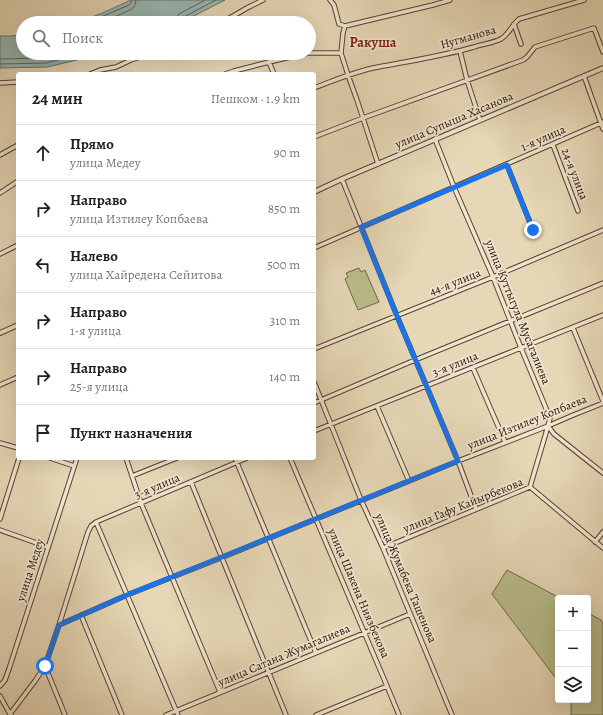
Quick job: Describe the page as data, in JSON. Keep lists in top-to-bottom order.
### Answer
{
  "streets": {
    "street": [
      "Нугманова",
      "улица Супыша Хасанова",
      "1-я улица",
      "24-я улица",
      "44-я улица",
      "улица Куттыгула Мусагалиева",
      "3-я улица",
      "улица Изтилеу Копбаева",
      "улица Гафу Кайырбекова",
      "улица Медеу",
      "улица Жумабека Ташенова",
      "улица Шакена Ниязбекова",
      "улица Сатана Жумагалиева"
    ]
  },
  "crossings": [
    ["улица Супыша Хасанова", "улица Куттыгула Мусагалиева"],
    ["1-я улица", "24-я улица"],
    ["1-я улица", "улица Куттыгула Мусагалиева"],
    ["44-я улица", "улица Куттыгула Мусагалиева"],
    ["улица Куттыгула Мусагалиева", "3-я улица"],
    ["улица Куттыгула Мусагалиева", "улица Изтилеу Копбаева"],
    ["3-я улица", "улица Жумабека Ташенова"],
    ["улица Изтилеу Копбаева", "улица Жумабека Ташенова"],
    ["улица Изтилеу Копбаева", "улица Шакена Ниязбекова"],
    ["улица Гафу Кайырбекова", "улица Жумабека Ташенова"],
    ["улица Жумабека Ташенова", "улица Сатана Жумагалиева"],
    ["улица Шакена Ниязбекова", "улица Сатана Жумагалиева"]
  ],
  "districts": ["Ракуша"],
  "page": {
    "search": "Поиск",
    "heading": ["24 мин", "Пешком · 1.9 km"],
    "list": [
      ["Прямо", "улица Медеу", "90 m"],
      ["Направо", "улица Изтилеу Копбаева", "850 m"],
      ["Налево", "улица Хайредена Сейитова", "500 m"],
      ["Направо", "1-я улица", "310 m"],
      ["Направо", "25-я улица", "140 m"],
      "Пункт назначения"
    ],
    "map_buttons": ["+", "−"]
  }
}
